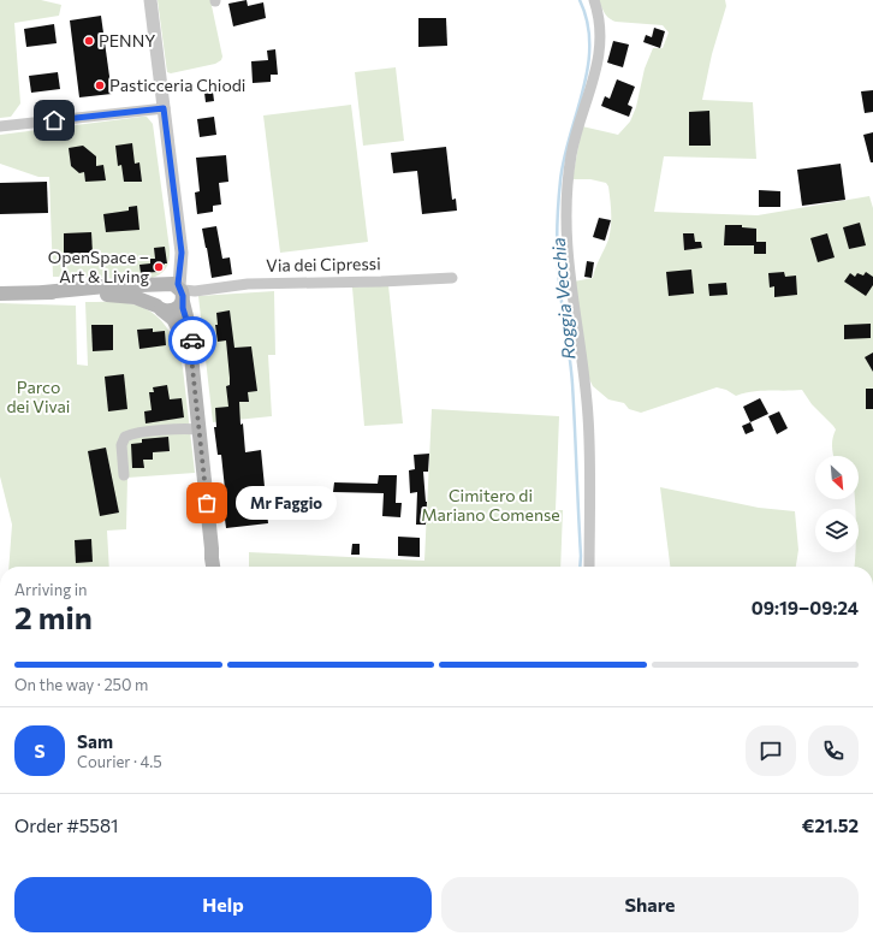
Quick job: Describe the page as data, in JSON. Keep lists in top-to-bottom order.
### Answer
{
  "streets": {
    "street": ["Via dei Cipressi"]
  },
  "water": ["Roggia Vecchia"],
  "parks": ["Parco dei Vivai", "Cimitero di Mariano Comense"],
  "places": [
    "PENNY",
    "Pasticceria Chiodi",
    "OpenSpace – Art & Living",
    "Mr Faggio"
  ],
  "north": "bottom right",
  "page": {
    "bubble": "Mr Faggio",
    "heading": ["2 min", "Arriving in", "09:19–09:24"],
    "panel": [
      "Sam",
      "Courier · 4.5",
      "Order #5581",
      "€21.52"
    ],
    "bar": "On the way · 250 m",
    "round": "S",
    "buttons": ["Help", "Share"]
  }
}
